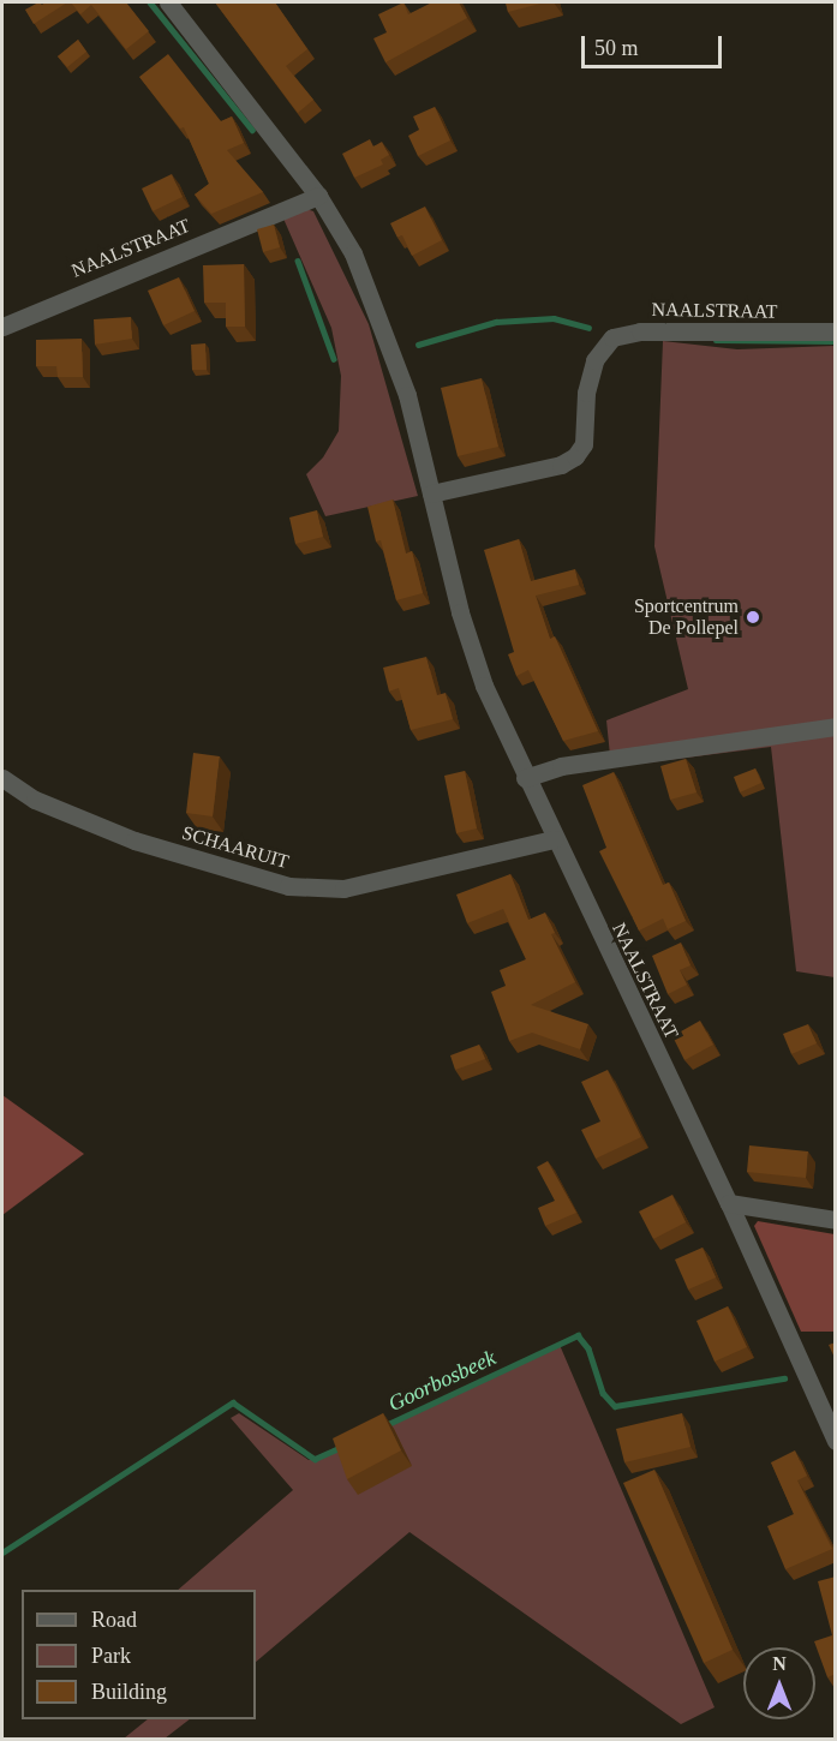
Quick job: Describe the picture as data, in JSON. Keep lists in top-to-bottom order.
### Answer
{
  "streets": {
    "street": ["NAALSTRAAT", "SCHAARUIT"]
  },
  "crossings": [
    ["NAALSTRAAT", "SCHAARUIT"]
  ],
  "water": ["Goorbosbeek"],
  "places": ["Sportcentrum De Pollepel"],
  "legend": ["Road", "Park", "Building"],
  "scale_bar": "50 m",
  "north": "top"
}
